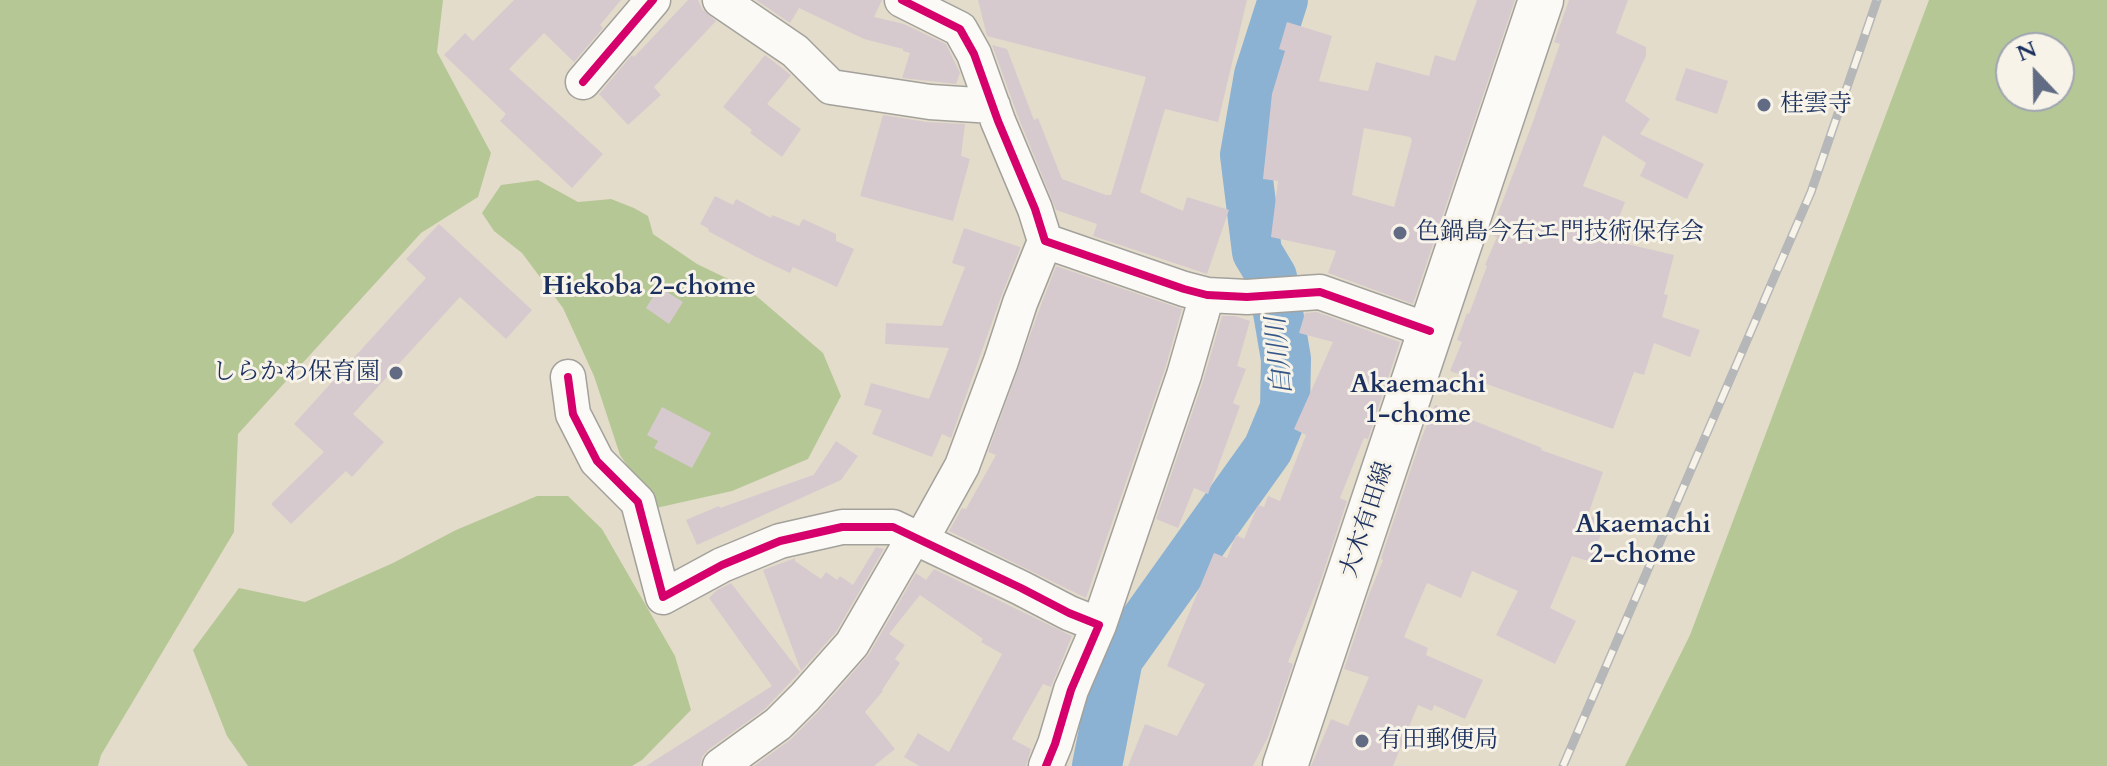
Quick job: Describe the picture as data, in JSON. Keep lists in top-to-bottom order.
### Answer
{
  "streets": {
    "main road": ["大木有田線"]
  },
  "districts": ["Hiekoba 2-chome", "Akaemachi 1-chome", "Akaemachi 2-chome"],
  "water": ["白川川"],
  "places": [
    "桂雲寺",
    "色鍋島今右エ門技術保存会",
    "しらかわ保育園",
    "有田郵便局"
  ],
  "north": "top"
}
